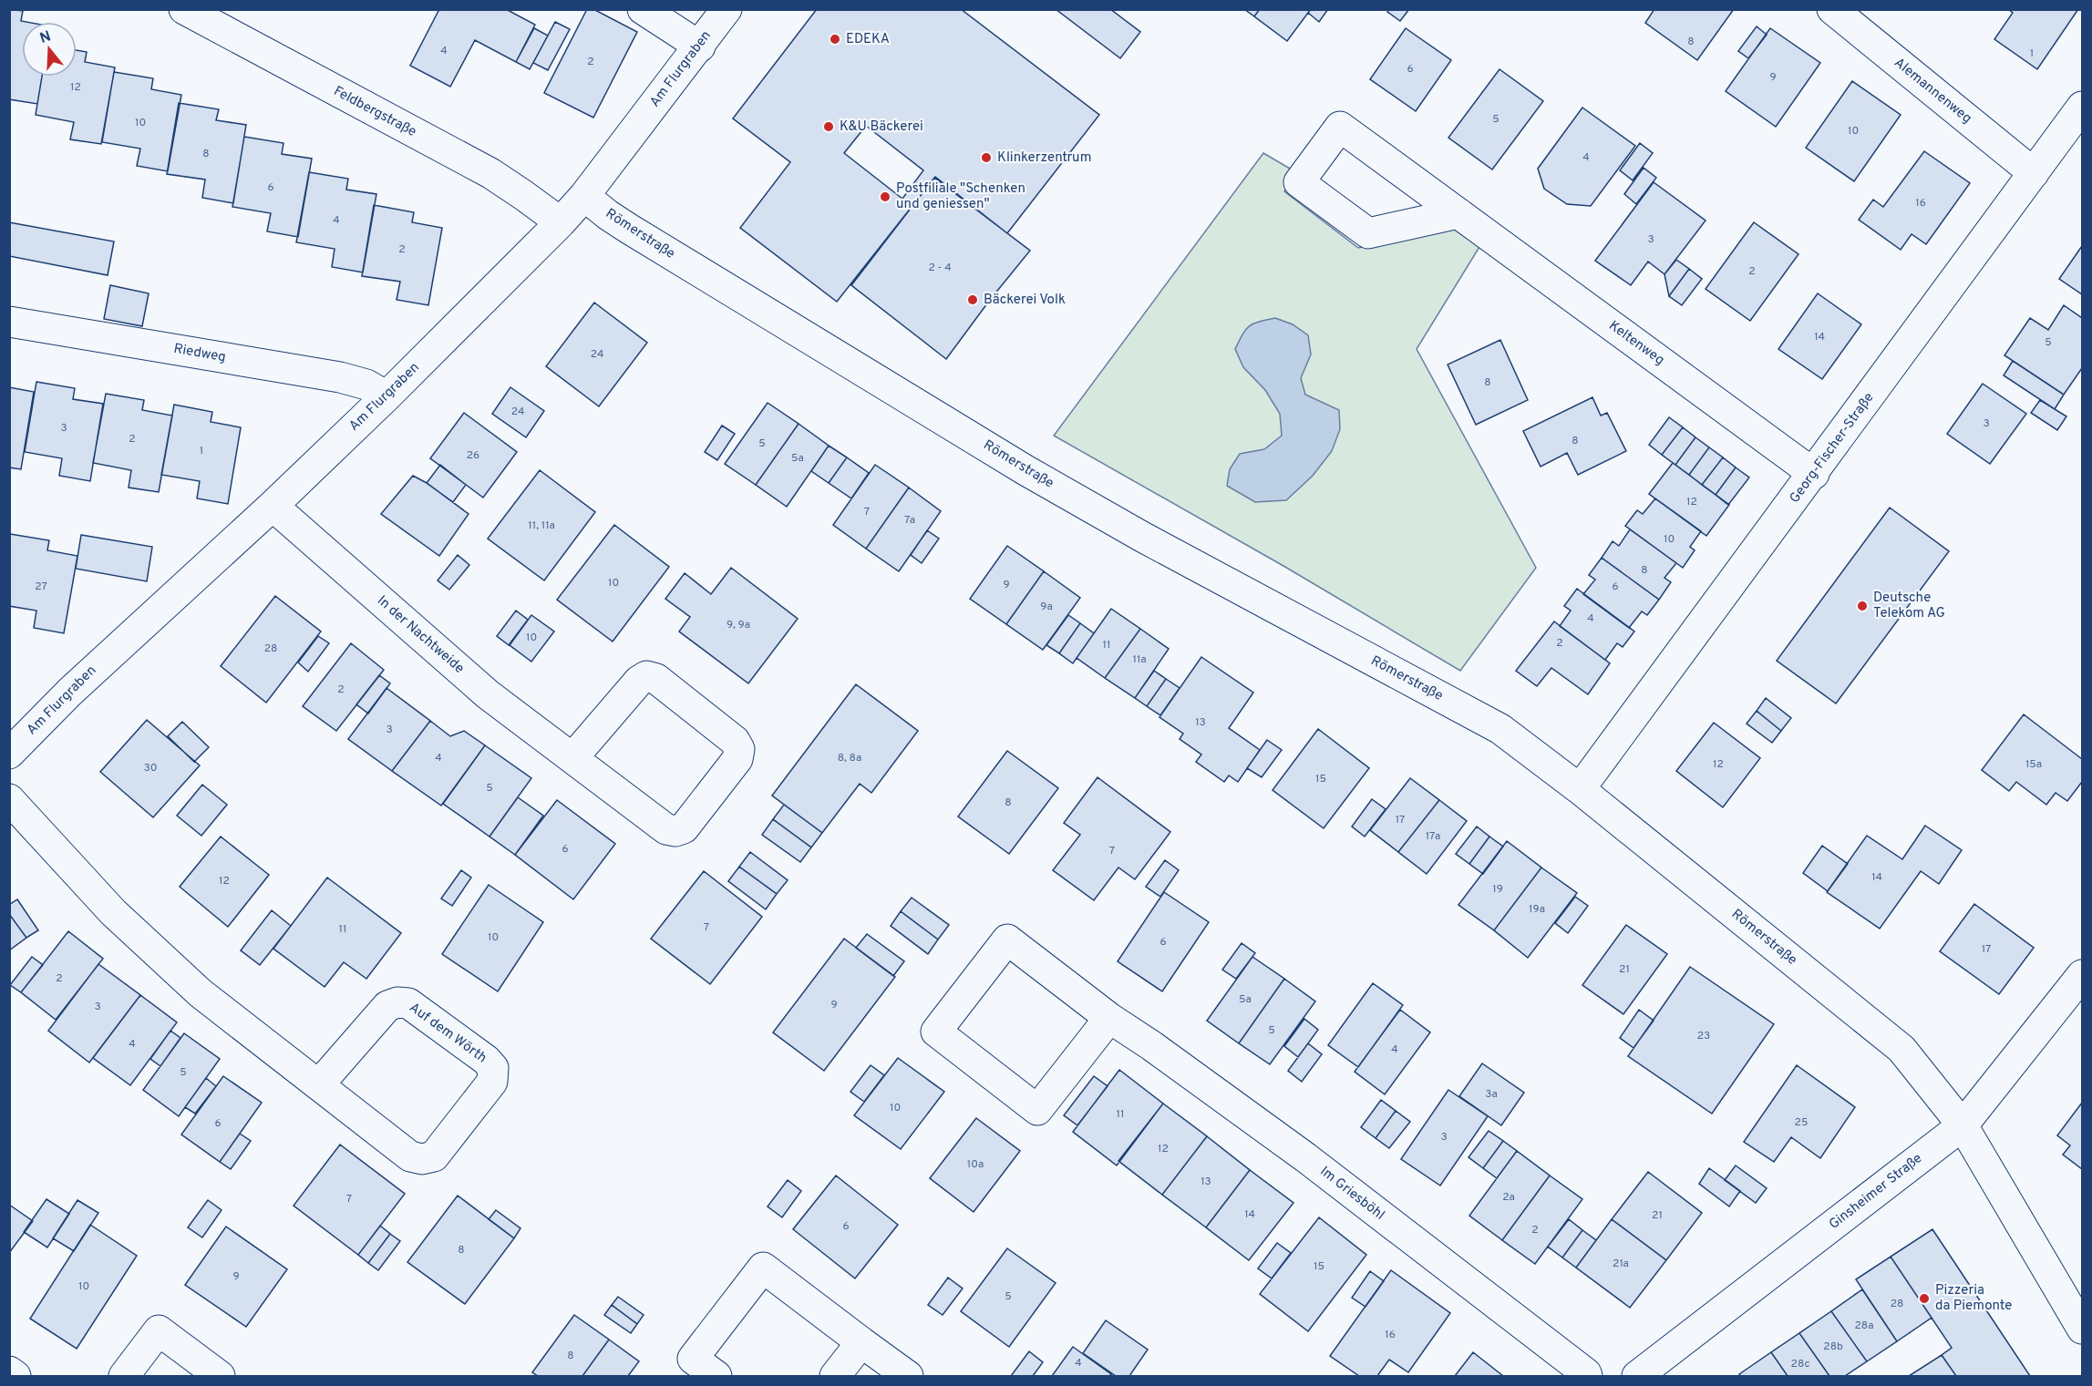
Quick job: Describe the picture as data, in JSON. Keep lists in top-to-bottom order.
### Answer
{
  "streets": {
    "street": [
      "Am Flurgraben",
      "Alemannenweg",
      "Feldbergstraße",
      "Römerstraße",
      "Keltenweg",
      "Riedweg",
      "Georg-Fischer-Straße",
      "In der Nachtweide",
      "Auf dem Wörth",
      "Ginsheimer Straße",
      "Im Griesböhl"
    ]
  },
  "crossings": [
    ["Am Flurgraben", "Feldbergstraße"],
    ["Am Flurgraben", "Römerstraße"],
    ["Am Flurgraben", "Riedweg"],
    ["Am Flurgraben", "In der Nachtweide"],
    ["Alemannenweg", "Georg-Fischer-Straße"],
    ["Römerstraße", "Georg-Fischer-Straße"],
    ["Römerstraße", "Ginsheimer Straße"],
    ["Keltenweg", "Georg-Fischer-Straße"]
  ],
  "places": [
    "EDEKA",
    "K&U Bäckerei",
    "Klinkerzentrum",
    "Postfiliale \"Schenken und geniessen\"",
    "Bäckerei Volk",
    "Deutsche Telekom AG",
    "Pizzeria da Piemonte"
  ],
  "house_numbers": [
    "8",
    "4",
    "1",
    "2",
    "6",
    "9",
    "12",
    "5",
    "10",
    "10",
    "8",
    "4",
    "6",
    "16",
    "4",
    "3",
    "2",
    "2 - 4",
    "2",
    "14",
    "5",
    "24",
    "8",
    "24",
    "3",
    "3",
    "2",
    "8",
    "5",
    "1",
    "26",
    "5a",
    "12",
    "7",
    "7a",
    "11, 11a",
    "10",
    "8",
    "10",
    "9",
    "27",
    "6",
    "9a",
    "4",
    "9, 9a",
    "10",
    "2",
    "11",
    "28",
    "11a",
    "2",
    "13",
    "3",
    "4",
    "8, 8a",
    "12",
    "15a",
    "30",
    "15",
    "5",
    "8",
    "17",
    "17a",
    "6",
    "7",
    "14",
    "12",
    "19",
    "19a",
    "7",
    "11",
    "10",
    "6",
    "17",
    "21",
    "2",
    "5a",
    "9",
    "3",
    "5",
    "23",
    "4",
    "4",
    "5",
    "3a",
    "10",
    "11",
    "25",
    "6",
    "3",
    "12",
    "10a",
    "13",
    "2a",
    "7",
    "14",
    "21",
    "6",
    "2",
    "8",
    "21a",
    "15",
    "9",
    "10",
    "5",
    "28",
    "28a",
    "16",
    "28b",
    "8",
    "4",
    "28c"
  ],
  "north": "top"
}
